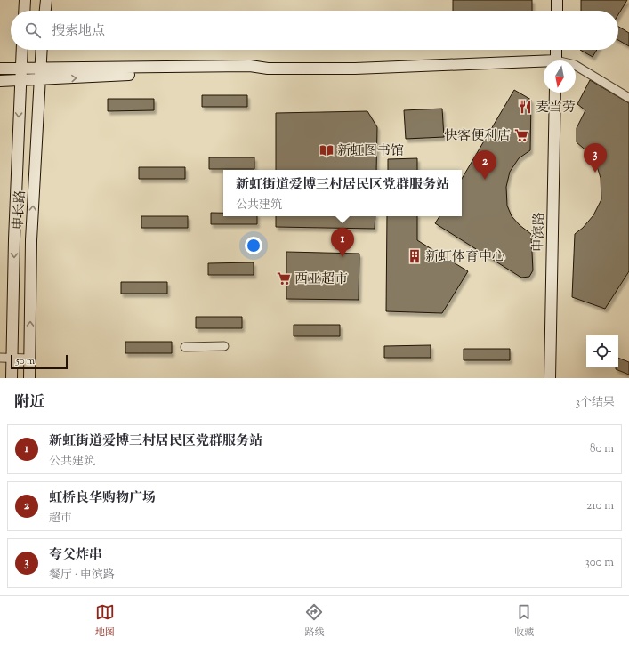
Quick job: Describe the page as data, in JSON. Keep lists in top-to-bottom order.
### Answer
{
  "streets": {
    "main road": ["申长路", "申滨路"]
  },
  "places": {
    "restaurant": ["麦当劳"],
    "supermarket": ["快客便利店", "西亚超市"],
    "library": ["新虹图书馆"],
    "building": ["新虹体育中心"]
  },
  "scale_bar": "50 m",
  "north": "bottom",
  "page": {
    "search": "搜索地点",
    "pins": ["3", "2", "1"],
    "popup": ["新虹街道爱博三村居民区党群服务站", "公共建筑"],
    "scale": "50 m",
    "heading": ["附近", "3个结果"],
    "list": [
      {
        "mark": "1",
        "name": "新虹街道爱博三村居民区党群服务站",
        "note": "公共建筑",
        "value": "80 m"
      },
      {
        "mark": "2",
        "name": "虹桥良华购物广场",
        "note": "超市",
        "value": "210 m"
      },
      {
        "mark": "3",
        "name": "夸父炸串",
        "note": "餐厅 · 申滨路",
        "value": "300 m"
      }
    ],
    "nav": ["地图", "路线", "收藏"]
  }
}
